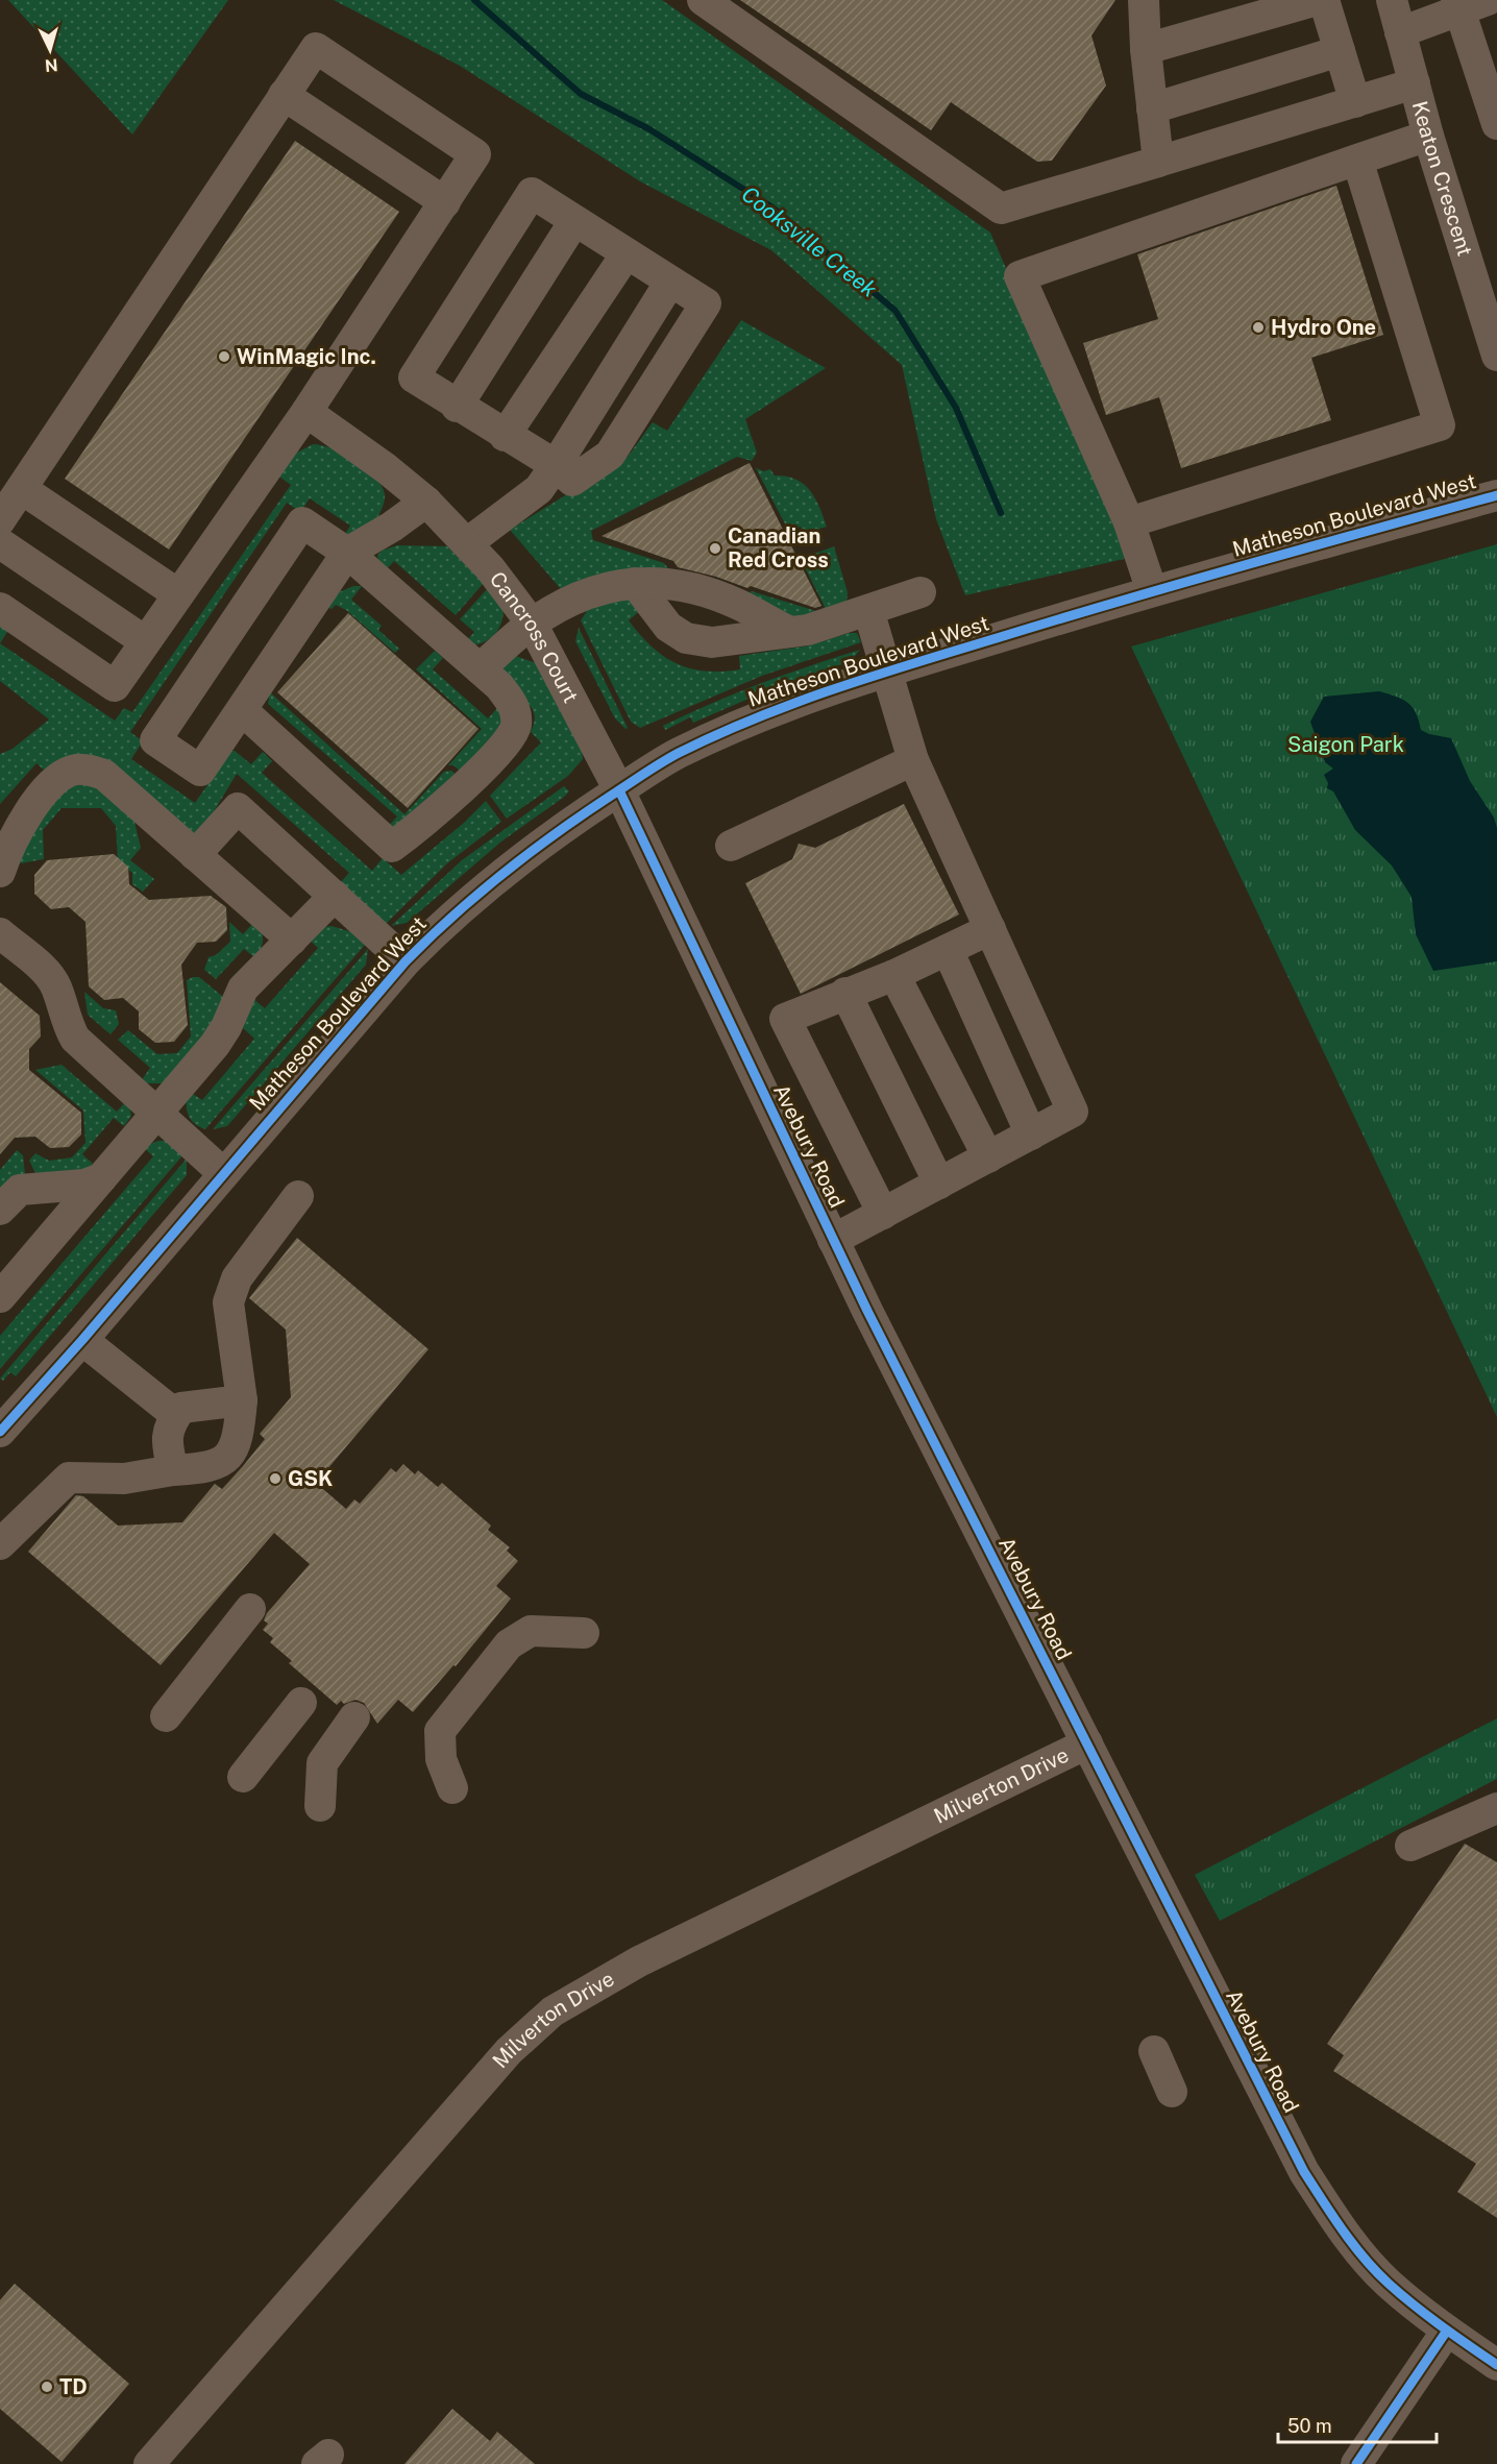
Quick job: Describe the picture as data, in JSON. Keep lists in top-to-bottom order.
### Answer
{
  "streets": {
    "street": [
      "Keaton Crescent",
      "Matheson Boulevard West",
      "Cancross Court",
      "Avebury Road",
      "Milverton Drive"
    ]
  },
  "crossings": [
    ["Matheson Boulevard West", "Cancross Court"],
    ["Matheson Boulevard West", "Avebury Road"],
    ["Cancross Court", "Avebury Road"],
    ["Avebury Road", "Milverton Drive"]
  ],
  "water": ["Cooksville Creek"],
  "parks": ["Saigon Park"],
  "places": [
    "Hydro One",
    "WinMagic Inc.",
    "Canadian Red Cross",
    "GSK",
    "TD"
  ],
  "scale_bar": "50 m",
  "north": "bottom"
}
